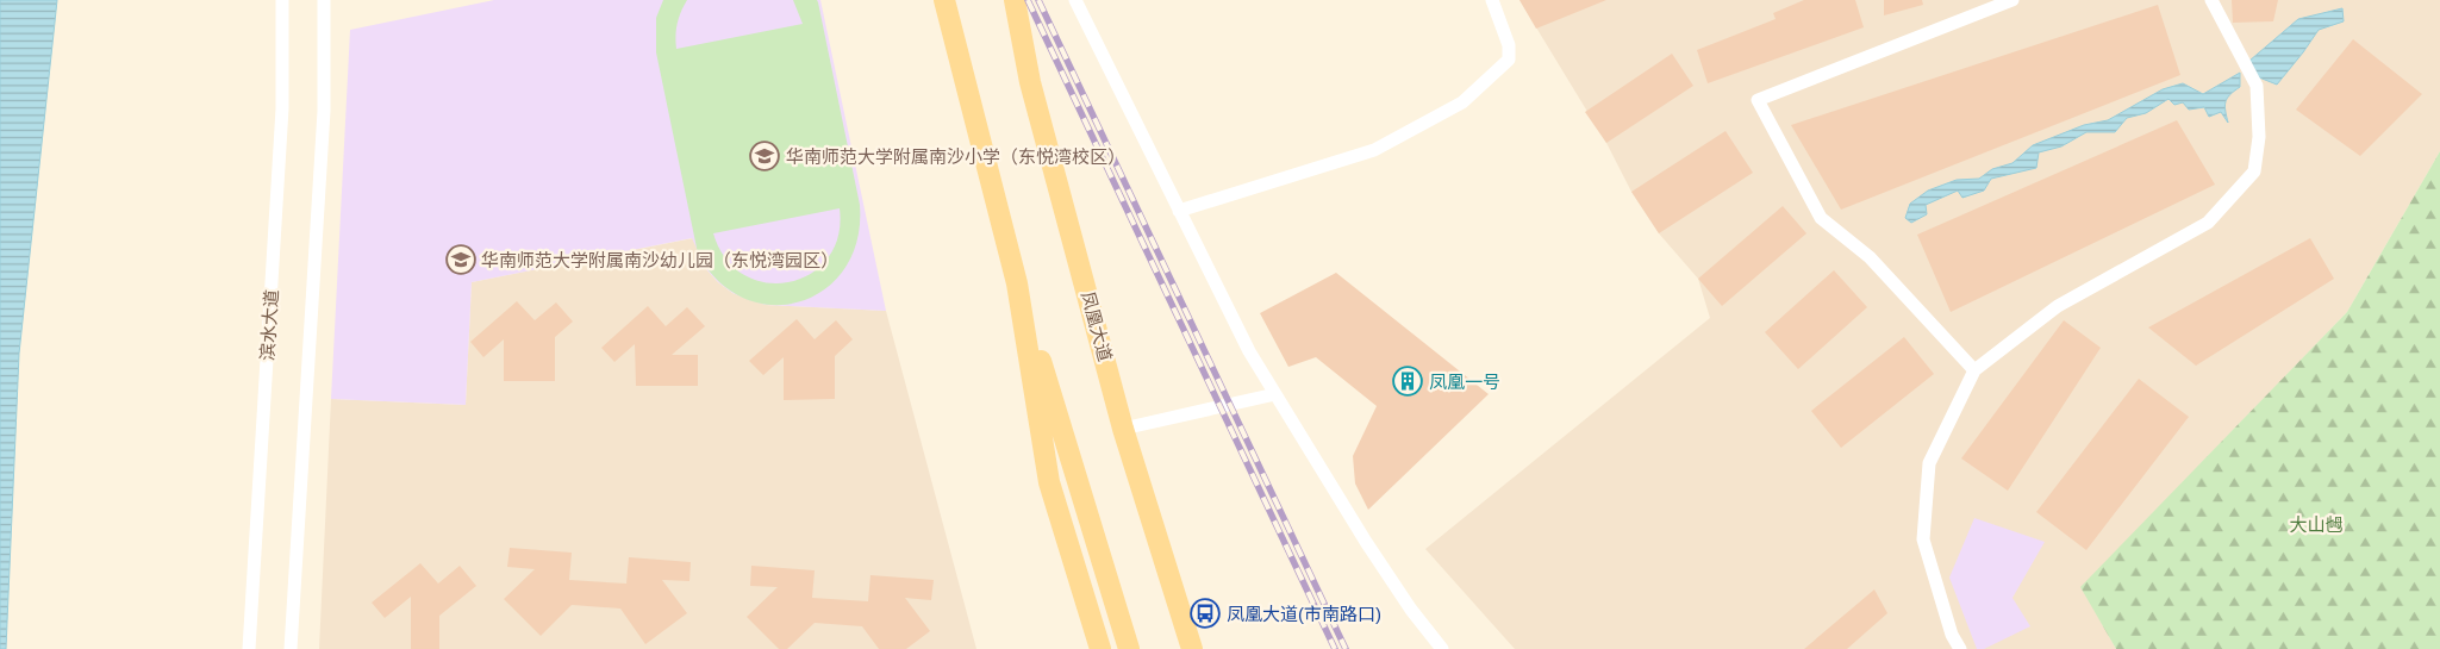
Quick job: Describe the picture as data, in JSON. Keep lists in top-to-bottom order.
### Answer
{
  "streets": {
    "main road": ["凤凰大道"],
    "street": ["滨水大道"]
  },
  "parks": ["大山乸"],
  "places": {
    "school or university": ["华南师范大学附属南沙小学（东悦湾校区）", "华南师范大学附属南沙幼儿园（东悦湾园区）"],
    "building": ["凤凰一号"],
    "bus stop": ["凤凰大道(市南路口)"]
  }
}
